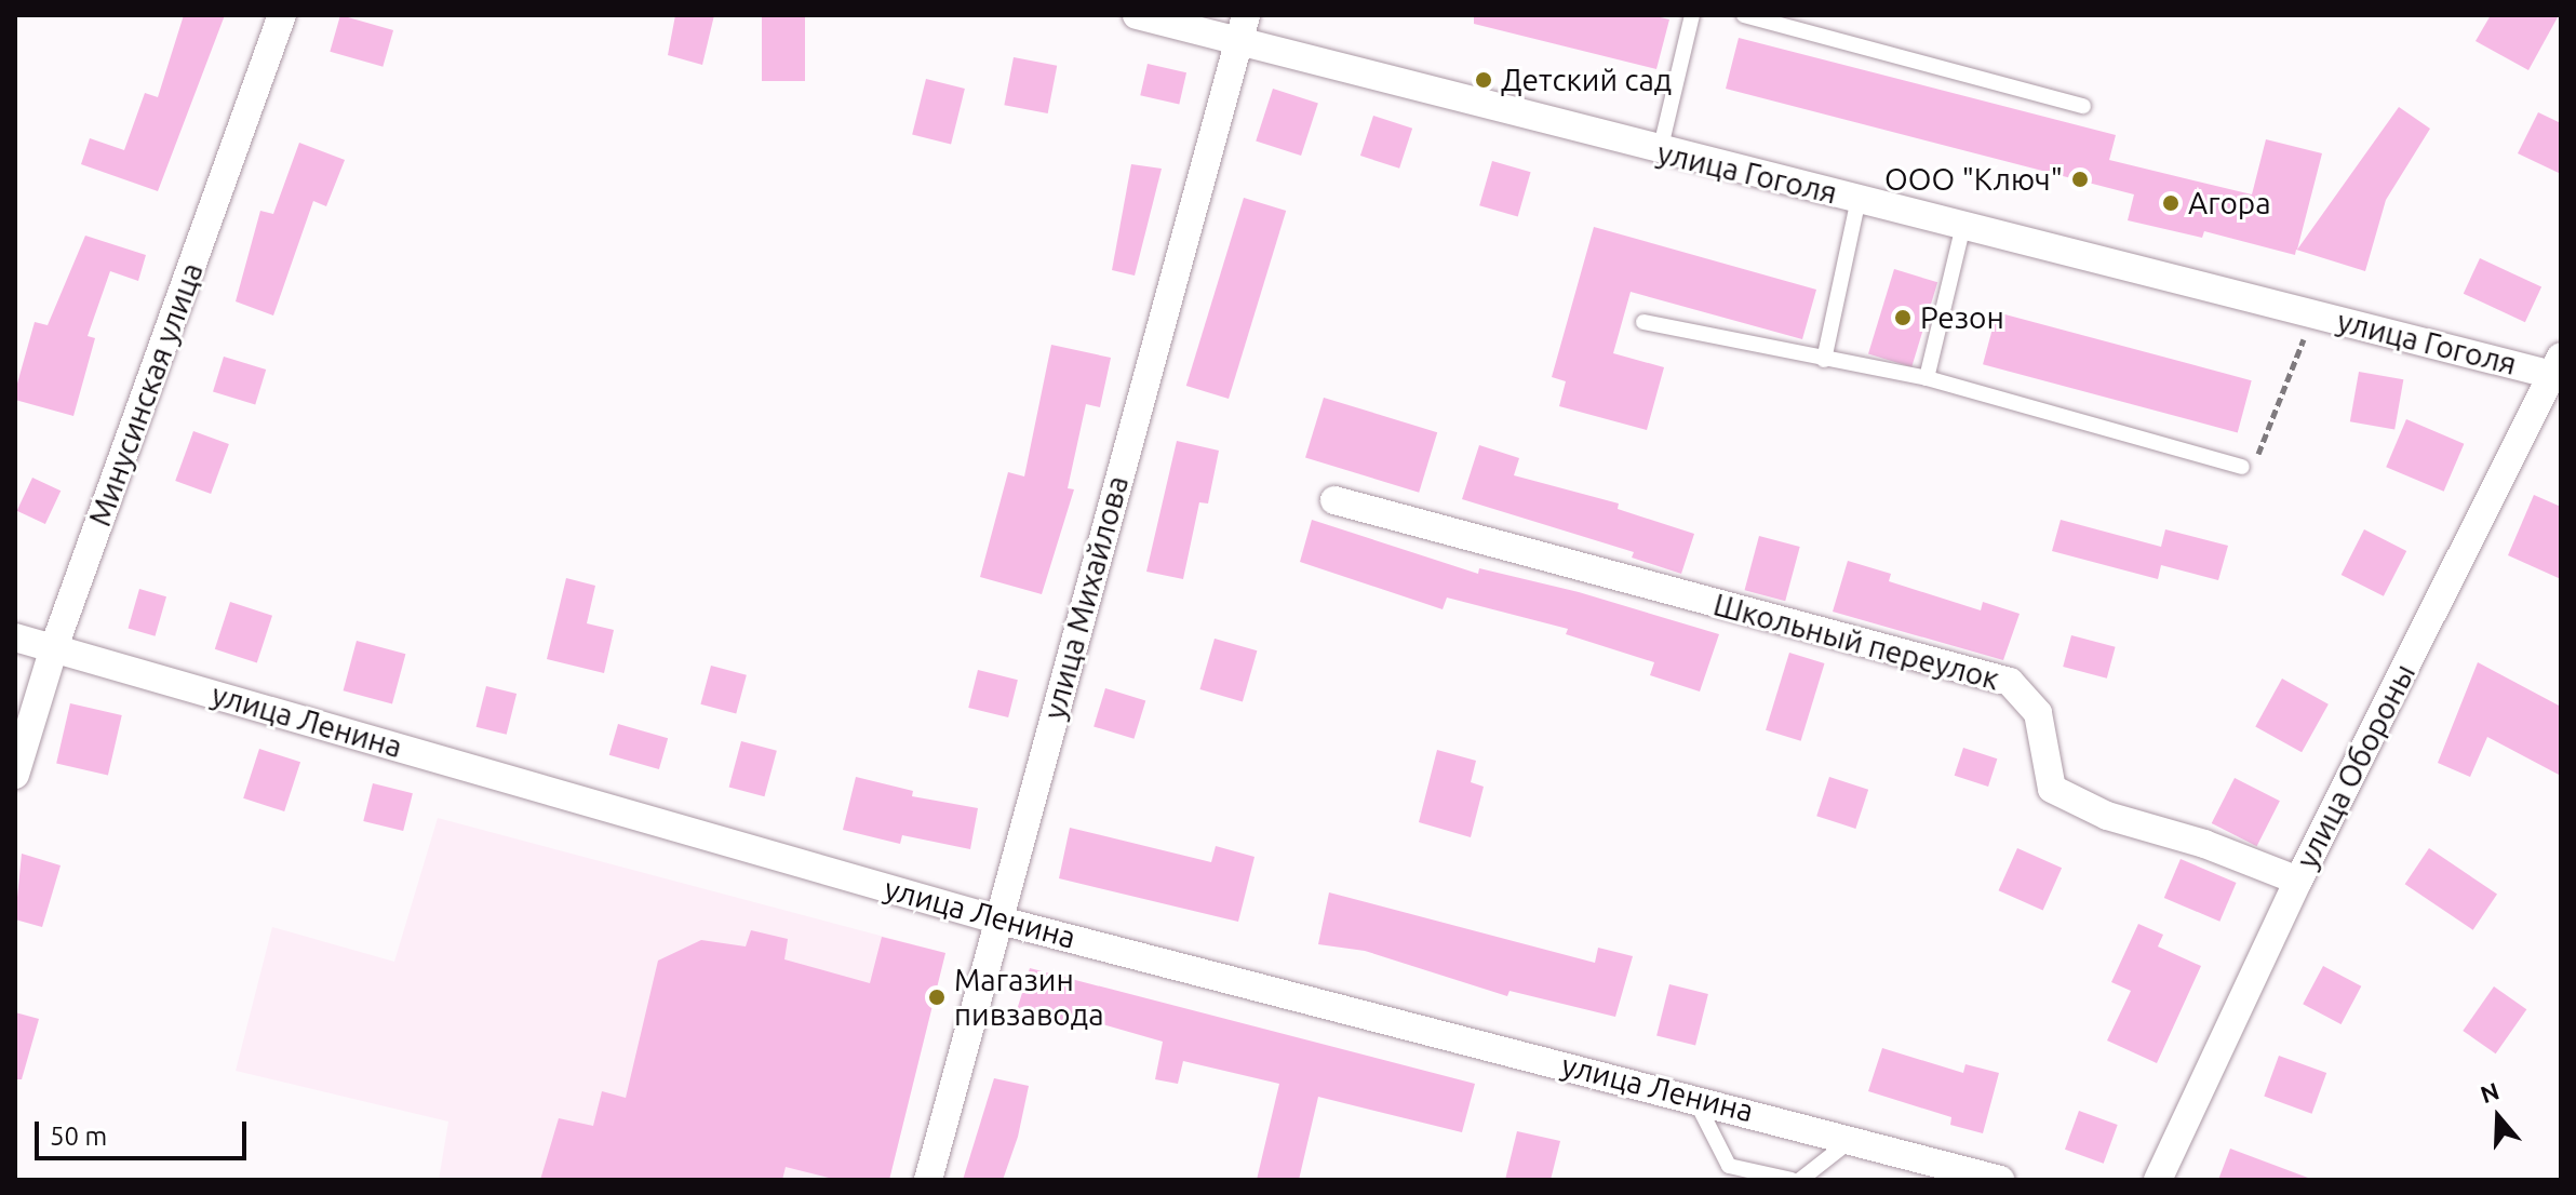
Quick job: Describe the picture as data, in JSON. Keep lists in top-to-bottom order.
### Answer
{
  "streets": {
    "street": [
      "улица Гоголя",
      "Минусинская улица",
      "улица Михайлова",
      "Школьный переулок",
      "улица Ленина",
      "улица Обороны"
    ]
  },
  "crossings": [
    ["улица Гоголя", "улица Михайлова"],
    ["улица Гоголя", "улица Обороны"],
    ["Минусинская улица", "улица Ленина"],
    ["улица Михайлова", "улица Ленина"],
    ["Школьный переулок", "улица Обороны"]
  ],
  "places": [
    "Детский сад",
    "ООО \"Ключ\"",
    "Агора",
    "Резон",
    "Магазин пивзавода"
  ],
  "scale_bar": "50 m",
  "north": "top"
}
